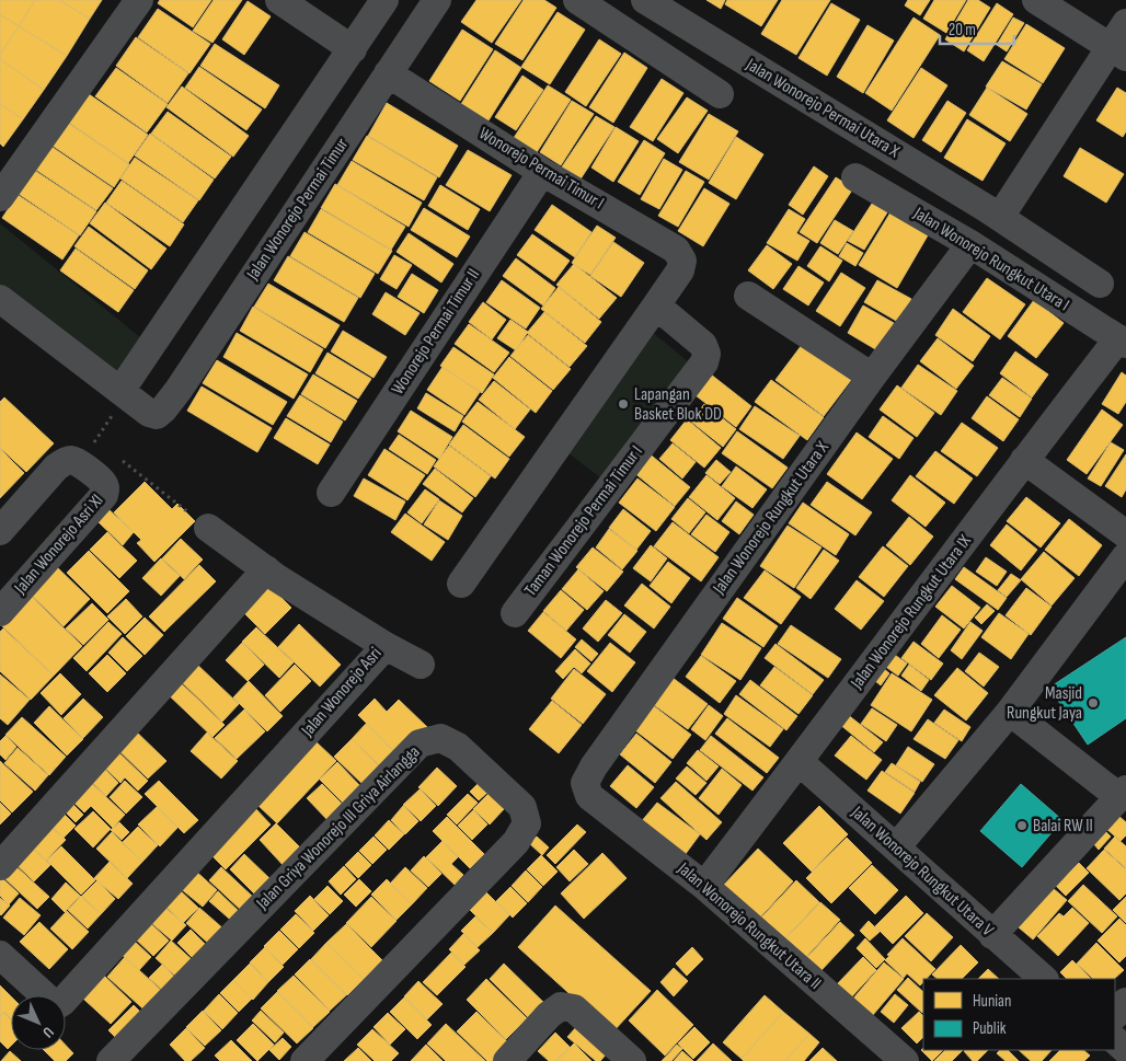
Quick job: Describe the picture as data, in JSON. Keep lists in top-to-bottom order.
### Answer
{
  "streets": {
    "street": [
      "Jalan Wonorejo Permai Utara X",
      "Wonorejo Permai Timur I",
      "Jalan Wonorejo Permai Timur",
      "Jalan Wonorejo Rungkut Utara I",
      "Wonorejo Permai Timur II",
      "Jalan Wonorejo Rungkut Utara X",
      "Taman Wonorejo Permai Timur I",
      "Jalan Wonorejo Asri XI",
      "Jalan Wonorejo Rungkut Utara IX",
      "Jalan Wonorejo Asri",
      "Jalan Griya Wonorejo III Griya Airlangga",
      "Jalan Wonorejo Rungkut Utara V",
      "Jalan Wonorejo Rungkut Utara II"
    ]
  },
  "crossings": [
    ["Wonorejo Permai Timur I", "Jalan Wonorejo Permai Timur"],
    ["Wonorejo Permai Timur I", "Wonorejo Permai Timur II"],
    ["Wonorejo Permai Timur I", "Taman Wonorejo Permai Timur I"],
    ["Jalan Wonorejo Rungkut Utara I", "Jalan Wonorejo Rungkut Utara X"],
    ["Jalan Wonorejo Rungkut Utara I", "Jalan Wonorejo Rungkut Utara IX"],
    ["Jalan Wonorejo Rungkut Utara X", "Jalan Wonorejo Rungkut Utara II"],
    ["Jalan Wonorejo Rungkut Utara IX", "Jalan Wonorejo Rungkut Utara V"],
    ["Jalan Wonorejo Rungkut Utara IX", "Jalan Wonorejo Rungkut Utara II"]
  ],
  "places": ["Lapangan Basket Blok DD", "Masjid Rungkut Jaya", "Balai RW II"],
  "legend": ["Hunian", "Publik"],
  "scale_bar": "20 m",
  "north": "bottom right"
}
